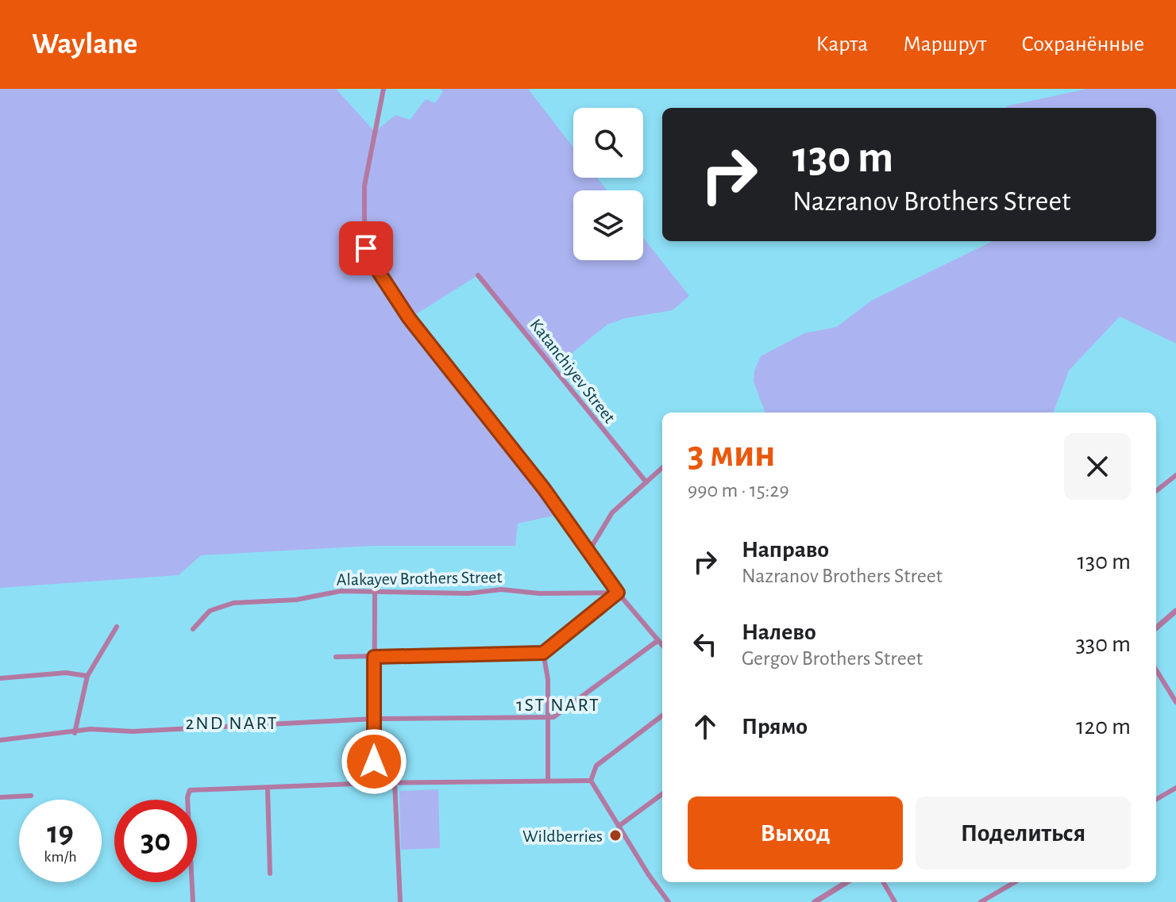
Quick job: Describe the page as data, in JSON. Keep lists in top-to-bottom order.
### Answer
{
  "streets": {
    "street": ["Katanchiyev Street", "Alakayev Brothers Street"]
  },
  "districts": ["1ST NART", "2ND NART"],
  "places": ["Wildberries"],
  "page": {
    "header": "Waylane",
    "nav": ["Карта", "Маршрут", "Сохранённые"],
    "turn": ["130 m", "Nazranov Brothers Street"],
    "heading": ["3 мин", "990 m · 15:29"],
    "list": [
      {
        "name": "Направо",
        "note": "Nazranov Brothers Street",
        "value": "130 m"
      },
      {
        "name": "Налево",
        "note": "Gergov Brothers Street",
        "value": "330 m"
      },
      {
        "name": "Прямо",
        "value": "120 m"
      }
    ],
    "buttons": ["Выход", "Поделиться"],
    "speed": "19 km/h",
    "limit": "30"
  }
}
